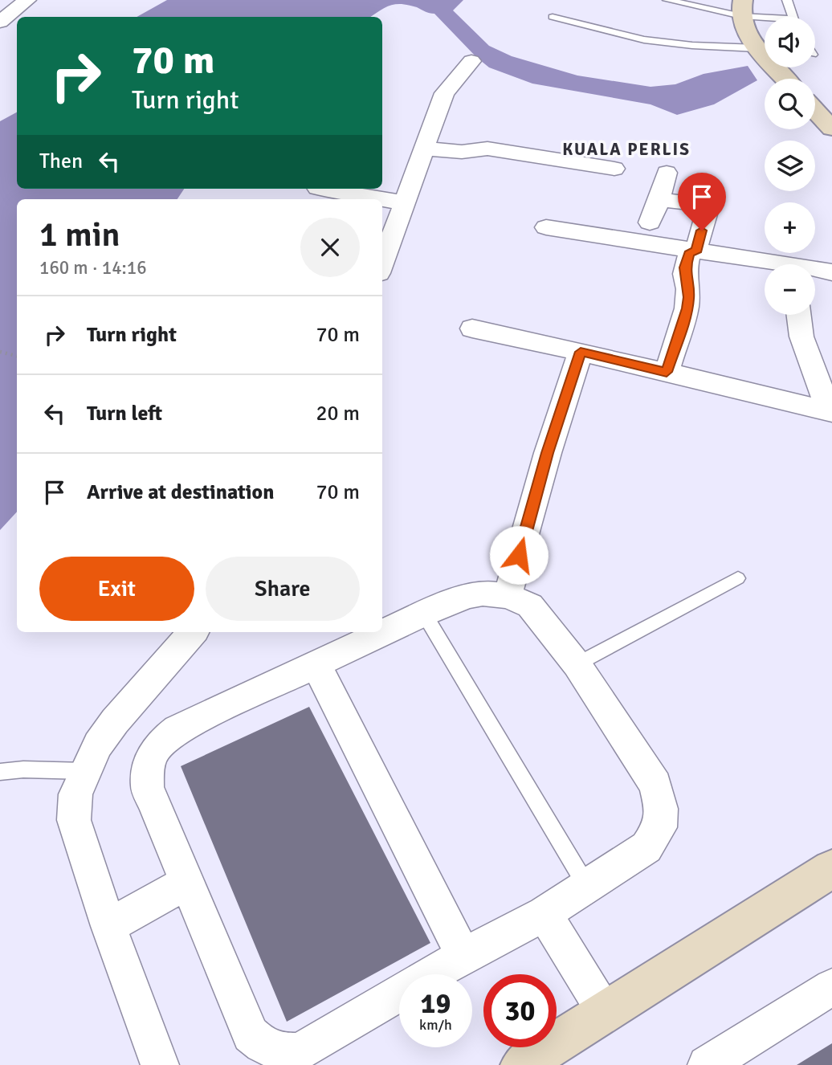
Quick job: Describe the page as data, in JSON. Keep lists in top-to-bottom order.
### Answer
{
  "districts": ["KUALA PERLIS"],
  "page": {
    "map_buttons": ["+", "−"],
    "turn": ["70 m", "Turn right"],
    "then": "Then",
    "heading": ["1 min", "160 m · 14:16"],
    "list": [
      {
        "name": "Turn right",
        "value": "70 m"
      },
      {
        "name": "Turn left",
        "value": "20 m"
      },
      {
        "name": "Arrive at destination",
        "value": "70 m"
      }
    ],
    "buttons": ["Exit", "Share"],
    "speed": "19 km/h",
    "limit": "30"
  }
}
